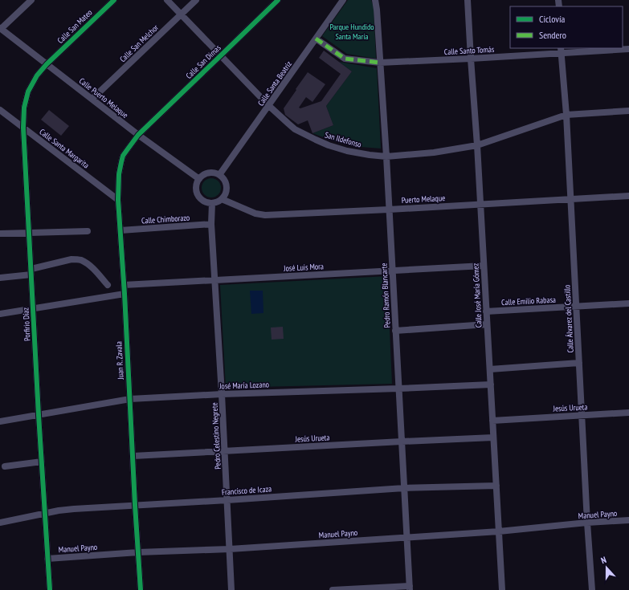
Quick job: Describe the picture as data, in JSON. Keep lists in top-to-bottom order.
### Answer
{
  "streets": {
    "street": [
      "Calle San Mateo",
      "Calle San Melchor",
      "Calle Santo Tomás",
      "Calle San Dimas",
      "Calle Santa Beatriz",
      "Calle Puerto Melaque",
      "San Ildefonso",
      "Calle Santa Margarita",
      "Puerto Melaque",
      "Calle Chimborazo",
      "José Luis Mora",
      "Pedro Ramón Blancarte",
      "Calle José María Gómez",
      "Calle Emilio Rabasa",
      "Calle Álvarez del Castillo",
      "Porfirio Díaz",
      "Juan R. Zavala",
      "José María Lozano",
      "Jesús Urueta",
      "Pedro Celestino Negrete",
      "Francisco de Icaza",
      "Manuel Payno"
    ]
  },
  "crossings": [
    ["Calle San Mateo", "Calle Puerto Melaque"],
    ["Calle San Mateo", "Porfirio Díaz"],
    ["Calle San Melchor", "Calle Puerto Melaque"],
    ["Calle San Melchor", "San Ildefonso"],
    ["Calle Santo Tomás", "Calle Santa Beatriz"],
    ["Calle Santo Tomás", "Pedro Ramón Blancarte"],
    ["Calle Santo Tomás", "Calle José María Gómez"],
    ["Calle Santo Tomás", "Calle Álvarez del Castillo"],
    ["Calle San Dimas", "Calle Puerto Melaque"],
    ["Calle San Dimas", "San Ildefonso"],
    ["Calle San Dimas", "Juan R. Zavala"],
    ["Calle Santa Beatriz", "Calle Puerto Melaque"],
    ["Calle Santa Beatriz", "San Ildefonso"],
    ["Calle Santa Beatriz", "Puerto Melaque"],
    ["Calle Santa Beatriz", "Pedro Celestino Negrete"],
    ["Calle Puerto Melaque", "Puerto Melaque"],
    ["Calle Puerto Melaque", "Porfirio Díaz"],
    ["Calle Puerto Melaque", "Juan R. Zavala"],
    ["Calle Puerto Melaque", "Pedro Celestino Negrete"],
    ["San Ildefonso", "Pedro Ramón Blancarte"],
    ["San Ildefonso", "Calle José María Gómez"],
    ["San Ildefonso", "Calle Álvarez del Castillo"],
    ["Calle Santa Margarita", "Porfirio Díaz"],
    ["Calle Santa Margarita", "Juan R. Zavala"],
    ["Puerto Melaque", "Pedro Ramón Blancarte"],
    ["Puerto Melaque", "Calle José María Gómez"],
    ["Puerto Melaque", "Calle Álvarez del Castillo"],
    ["Puerto Melaque", "Pedro Celestino Negrete"],
    ["Calle Chimborazo", "Juan R. Zavala"],
    ["Calle Chimborazo", "Pedro Celestino Negrete"],
    ["José Luis Mora", "Pedro Ramón Blancarte"],
    ["José Luis Mora", "Calle José María Gómez"],
    ["José Luis Mora", "Juan R. Zavala"],
    ["José Luis Mora", "Pedro Celestino Negrete"],
    ["Pedro Ramón Blancarte", "José María Lozano"],
    ["Pedro Ramón Blancarte", "Jesús Urueta"],
    ["Pedro Ramón Blancarte", "Francisco de Icaza"],
    ["Pedro Ramón Blancarte", "Manuel Payno"],
    ["Calle José María Gómez", "Calle Emilio Rabasa"],
    ["Calle José María Gómez", "José María Lozano"],
    ["Calle José María Gómez", "Jesús Urueta"],
    ["Calle José María Gómez", "Francisco de Icaza"],
    ["Calle José María Gómez", "Manuel Payno"],
    ["Calle Emilio Rabasa", "Calle Álvarez del Castillo"],
    ["Calle Álvarez del Castillo", "Jesús Urueta"],
    ["Calle Álvarez del Castillo", "Manuel Payno"],
    ["Porfirio Díaz", "José María Lozano"],
    ["Porfirio Díaz", "Francisco de Icaza"],
    ["Porfirio Díaz", "Manuel Payno"],
    ["Juan R. Zavala", "José María Lozano"],
    ["Juan R. Zavala", "Jesús Urueta"],
    ["Juan R. Zavala", "Francisco de Icaza"],
    ["Juan R. Zavala", "Manuel Payno"],
    ["José María Lozano", "Pedro Celestino Negrete"],
    ["Jesús Urueta", "Pedro Celestino Negrete"],
    ["Pedro Celestino Negrete", "Francisco de Icaza"],
    ["Pedro Celestino Negrete", "Manuel Payno"]
  ],
  "parks": ["Parque Hundido Santa María"],
  "legend": ["Ciclovía", "Sendero"],
  "north": "top"
}
